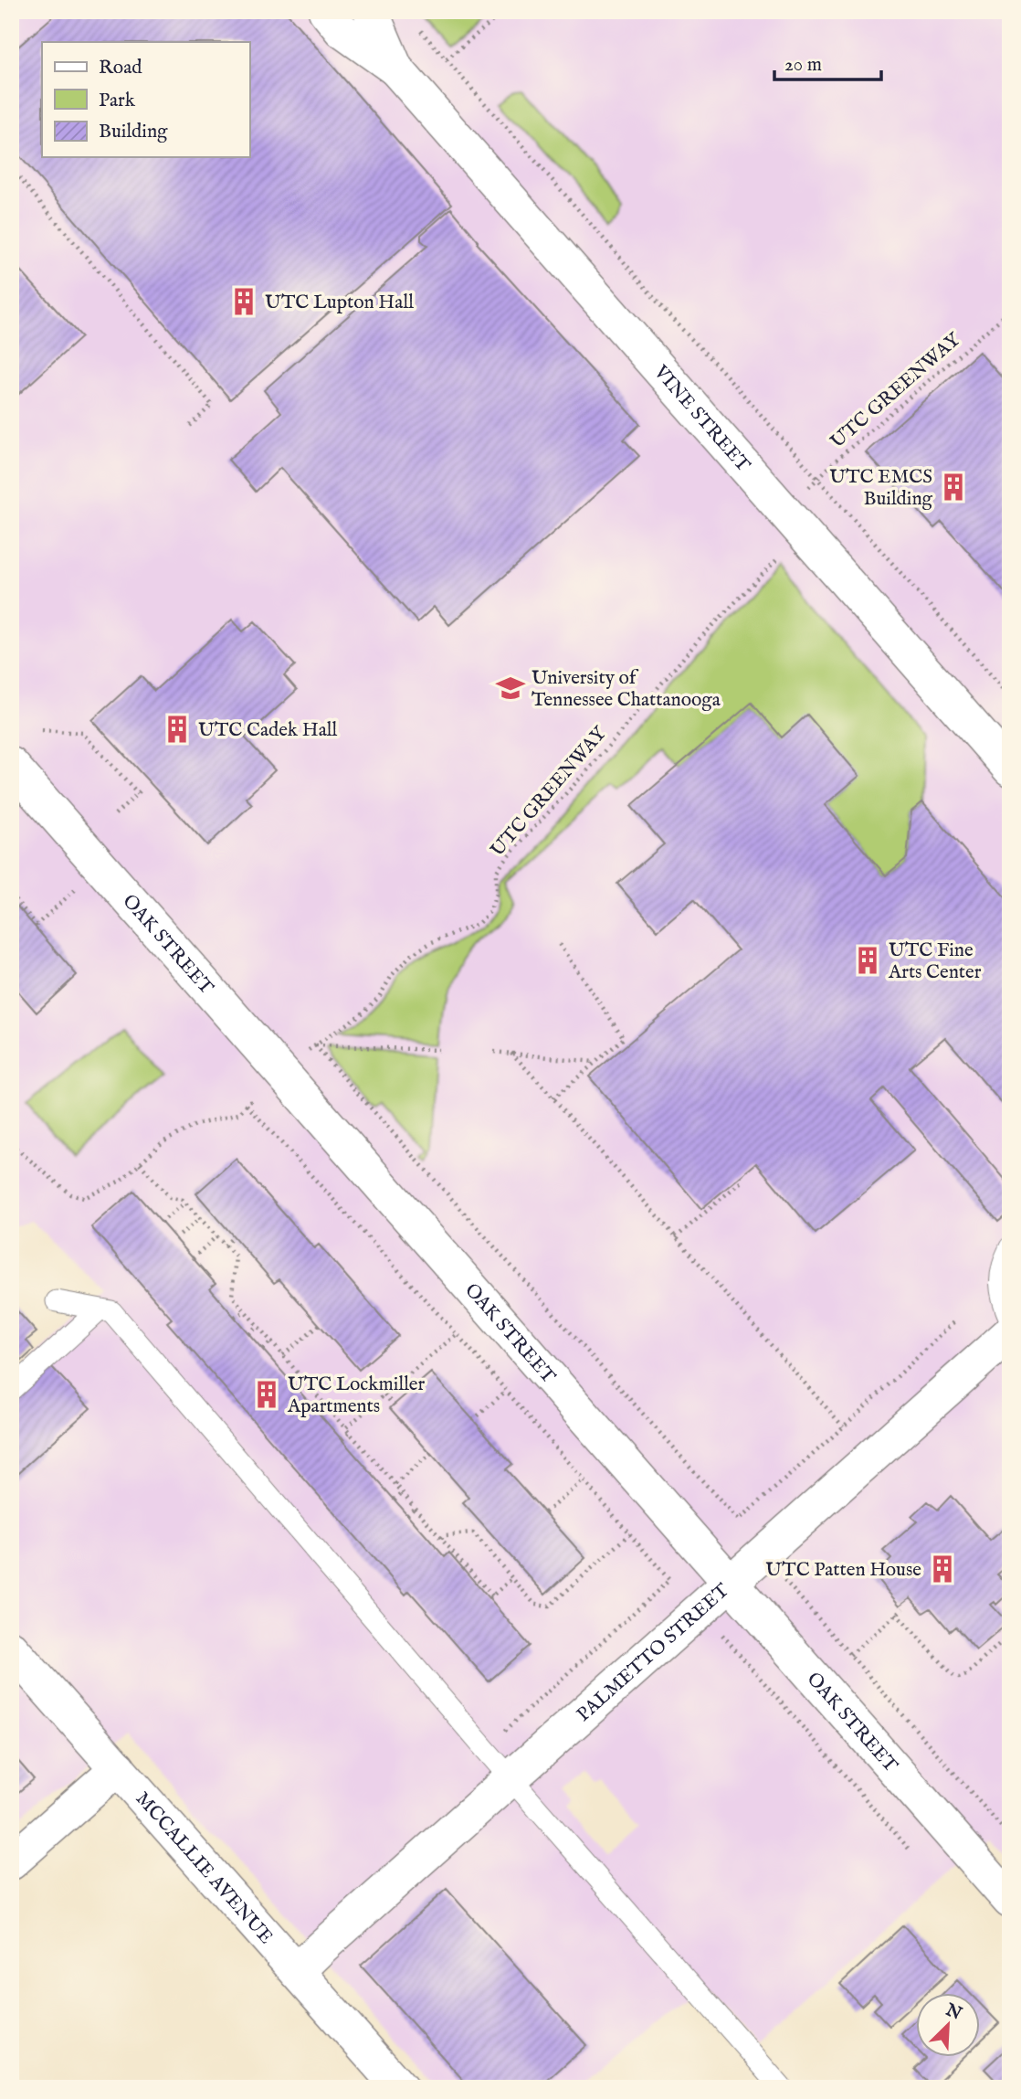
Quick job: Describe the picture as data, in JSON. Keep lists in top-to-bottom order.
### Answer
{
  "streets": {
    "street": [
      "VINE STREET",
      "OAK STREET",
      "PALMETTO STREET",
      "MCCALLIE AVENUE"
    ],
    "path": ["UTC GREENWAY"]
  },
  "crossings": [
    ["UTC GREENWAY", "VINE STREET"],
    ["UTC GREENWAY", "OAK STREET"],
    ["OAK STREET", "PALMETTO STREET"],
    ["PALMETTO STREET", "MCCALLIE AVENUE"]
  ],
  "places": {
    "building": [
      "UTC Lupton Hall",
      "UTC EMCS Building",
      "UTC Cadek Hall",
      "UTC Fine Arts Center",
      "UTC Lockmiller Apartments",
      "UTC Patten House"
    ],
    "school or university": ["University of Tennessee Chattanooga"]
  },
  "legend": ["Road", "Park", "Building"],
  "scale_bar": "20 m",
  "north": "top right"
}
